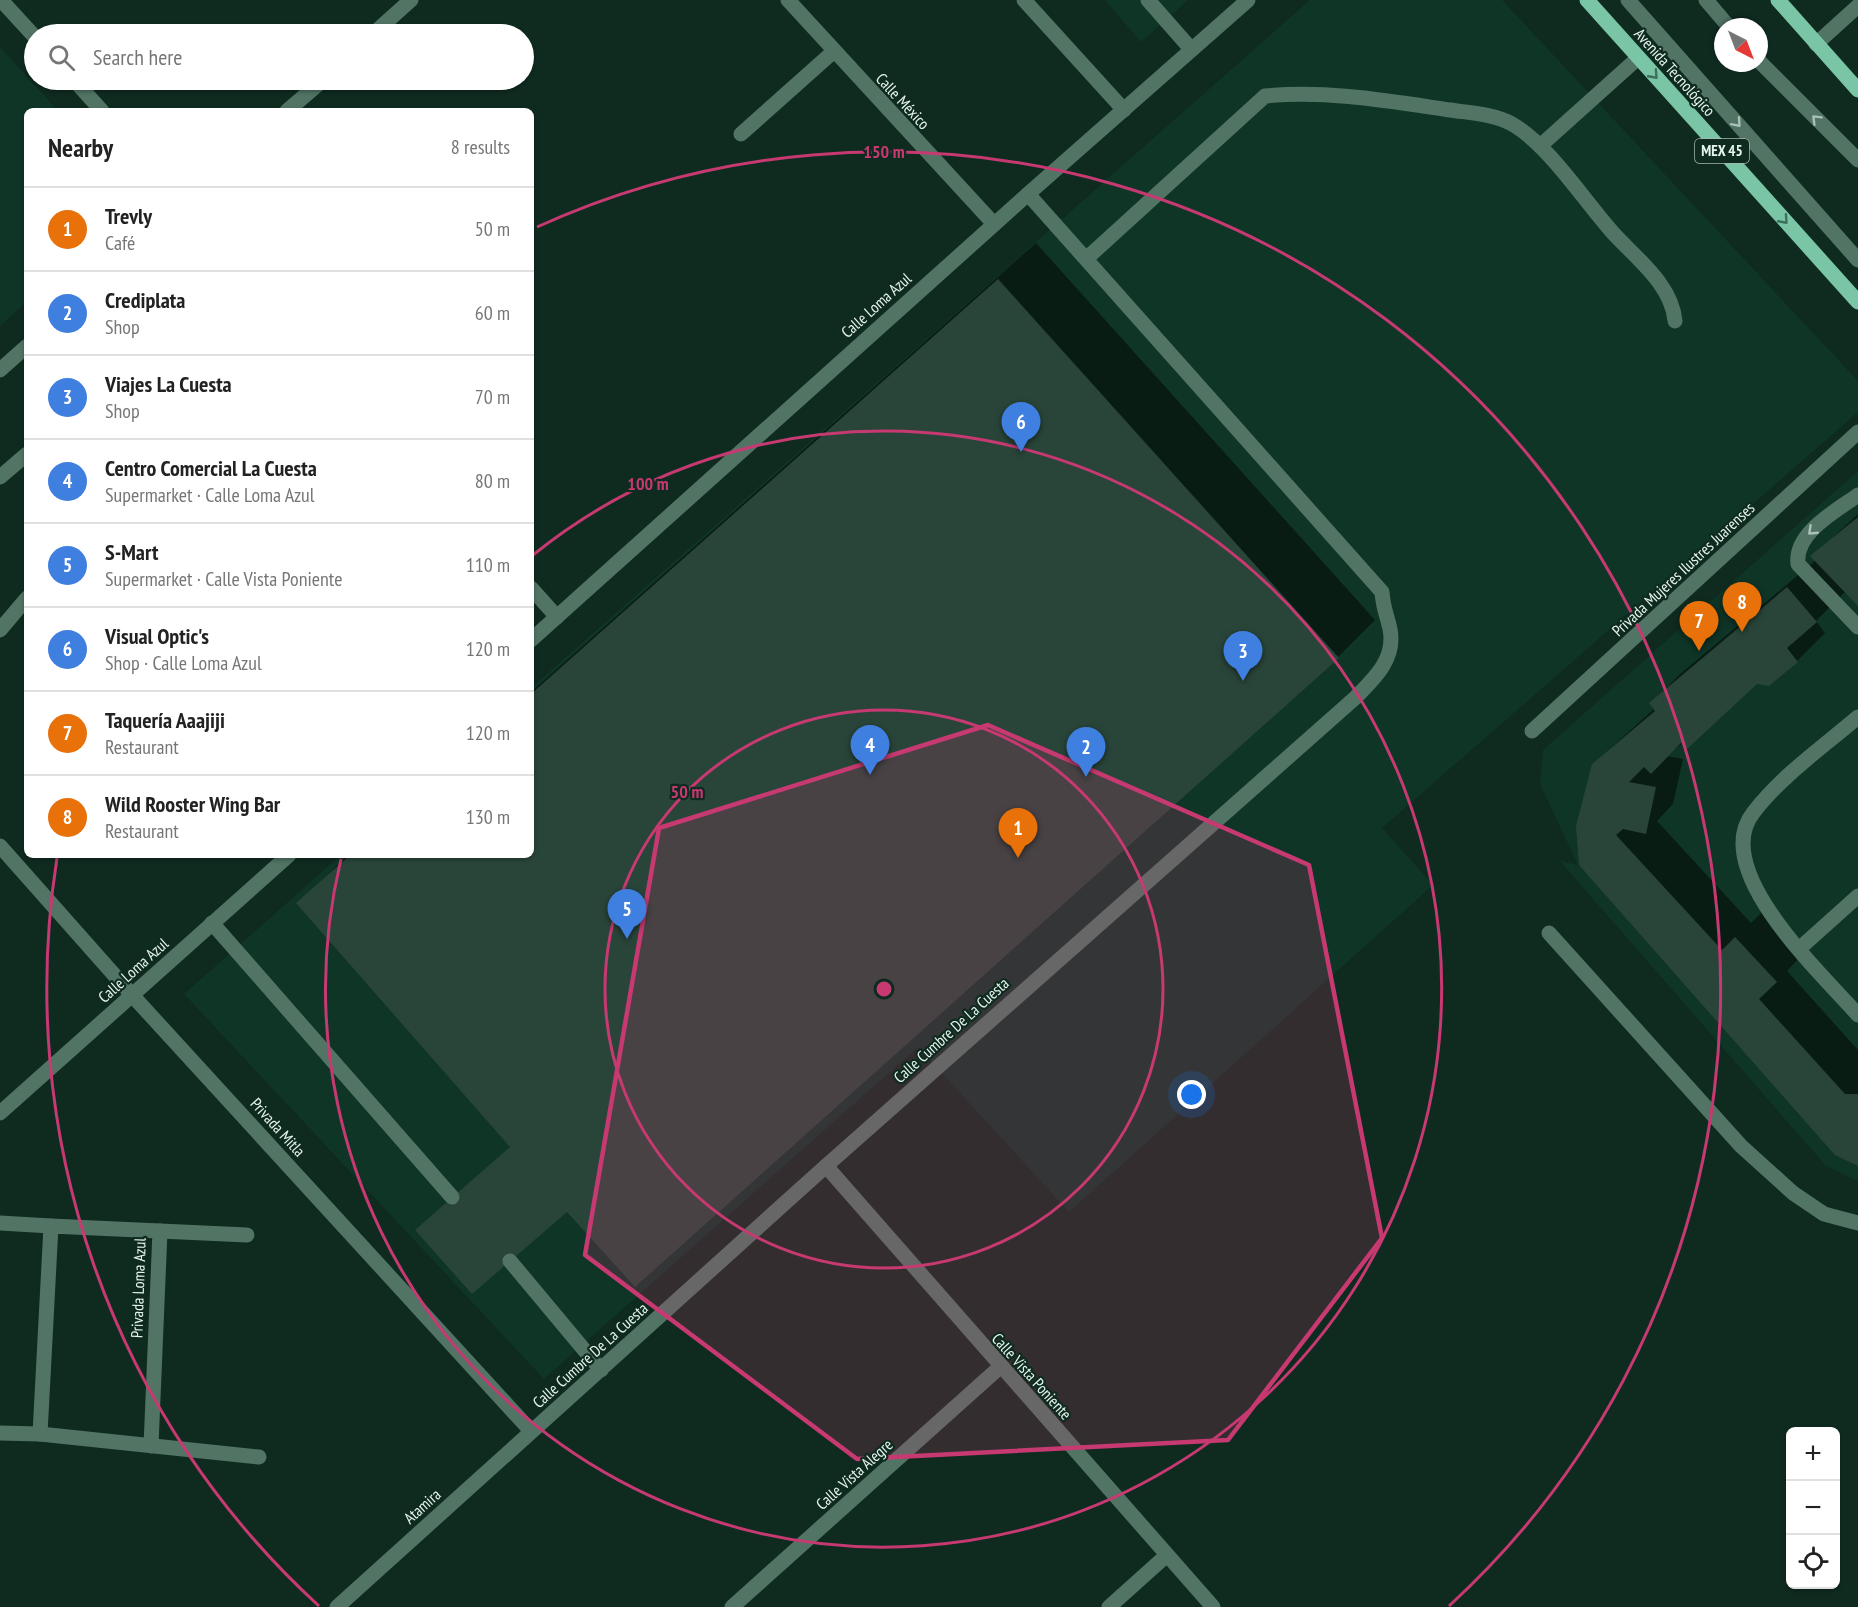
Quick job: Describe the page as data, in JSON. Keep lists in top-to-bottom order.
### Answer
{
  "streets": {
    "main road": ["Avenida Tecnológico", "MEX 45"],
    "street": [
      "Calle México",
      "Calle Loma Azul",
      "Privada Mujeres Ilustres Juarenses",
      "Calle Cumbre De La Cuesta",
      "Privada Mitla",
      "Privada Loma Azul",
      "Calle Vista Poniente",
      "Calle Vista Alegre",
      "Atamira"
    ]
  },
  "crossings": [
    ["Calle México", "Calle Loma Azul"],
    ["Calle Loma Azul", "Privada Mitla"],
    ["Calle Cumbre De La Cuesta", "Privada Mitla"],
    ["Calle Cumbre De La Cuesta", "Calle Vista Poniente"],
    ["Calle Cumbre De La Cuesta", "Atamira"],
    ["Privada Mitla", "Atamira"],
    ["Calle Vista Poniente", "Calle Vista Alegre"]
  ],
  "one_way": ["Avenida Tecnológico"],
  "north": "bottom right",
  "page": {
    "search": "Search here",
    "heading": ["Nearby", "8 results"],
    "list": [
      {
        "mark": "1",
        "name": "Trevly",
        "note": "Café",
        "value": "50 m"
      },
      {
        "mark": "2",
        "name": "Crediplata",
        "note": "Shop",
        "value": "60 m"
      },
      {
        "mark": "3",
        "name": "Viajes La Cuesta",
        "note": "Shop",
        "value": "70 m"
      },
      {
        "mark": "4",
        "name": "Centro Comercial La Cuesta",
        "note": "Supermarket · Calle Loma Azul",
        "value": "80 m"
      },
      {
        "mark": "5",
        "name": "S-Mart",
        "note": "Supermarket · Calle Vista Poniente",
        "value": "110 m"
      },
      {
        "mark": "6",
        "name": "Visual Optic's",
        "note": "Shop · Calle Loma Azul",
        "value": "120 m"
      },
      {
        "mark": "7",
        "name": "Taquería Aaajiji",
        "note": "Restaurant",
        "value": "120 m"
      },
      {
        "mark": "8",
        "name": "Wild Rooster Wing Bar",
        "note": "Restaurant",
        "value": "130 m"
      }
    ],
    "pins": [
      "6",
      "8",
      "7",
      "3",
      "4",
      "2",
      "1",
      "5"
    ],
    "map_buttons": ["+", "−"]
  },
  "rings": ["150 m", "100 m", "50 m"]
}
